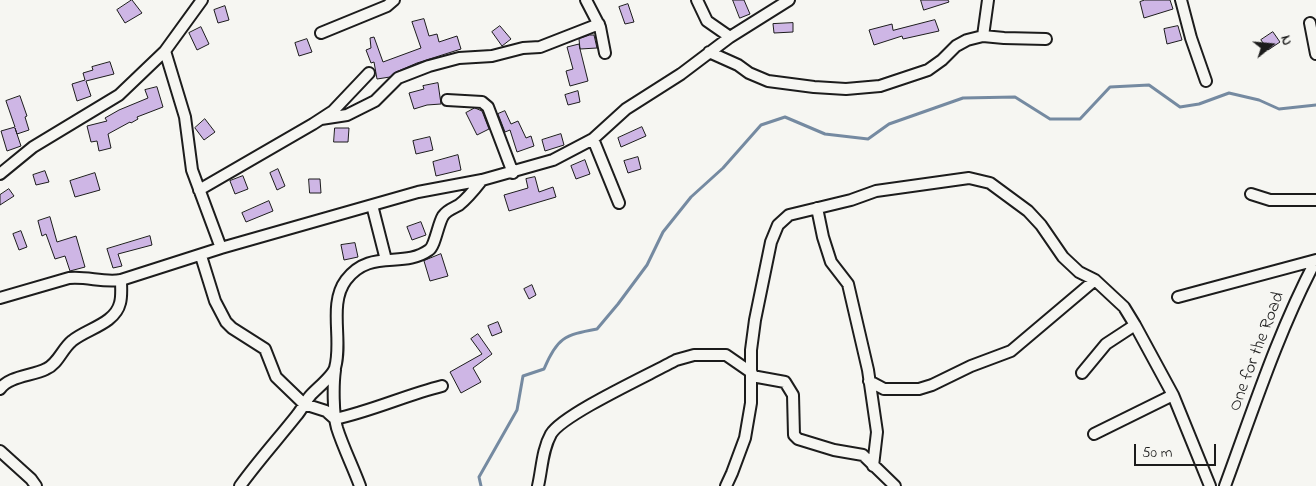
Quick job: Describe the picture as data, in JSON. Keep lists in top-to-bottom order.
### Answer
{
  "streets": {
    "street": ["One for the Road"]
  },
  "scale_bar": "50 m",
  "north": "right"
}
